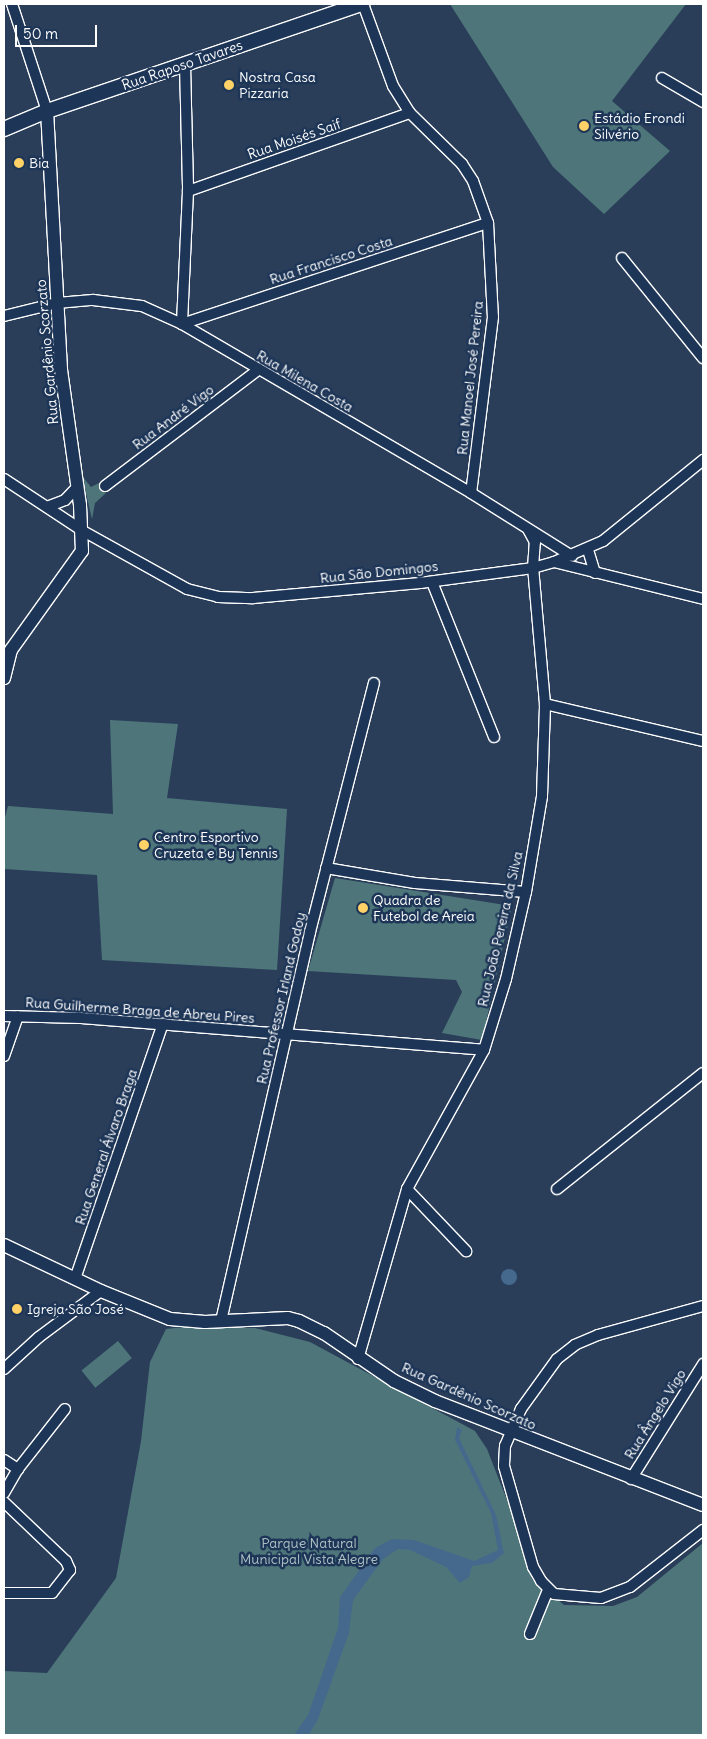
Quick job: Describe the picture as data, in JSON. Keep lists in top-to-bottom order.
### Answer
{
  "streets": {
    "main road": ["Rua Raposo Tavares"],
    "street": [
      "Rua Moisés Saif",
      "Rua Francisco Costa",
      "Rua Gardênio Scorzato",
      "Rua Manoel José Pereira",
      "Rua Milena Costa",
      "Rua André Vigo",
      "Rua São Domingos",
      "Rua João Pereira da Silva",
      "Rua Professor Irland Godoy",
      "Rua Guilherme Braga de Abreu Pires",
      "Rua General Álvaro Braga",
      "Rua Ângelo Vigo"
    ]
  },
  "crossings": [
    ["Rua Raposo Tavares", "Rua Gardênio Scorzato"],
    ["Rua Raposo Tavares", "Rua Manoel José Pereira"],
    ["Rua Moisés Saif", "Rua Manoel José Pereira"],
    ["Rua Francisco Costa", "Rua Manoel José Pereira"],
    ["Rua Francisco Costa", "Rua Milena Costa"],
    ["Rua Gardênio Scorzato", "Rua Milena Costa"],
    ["Rua Gardênio Scorzato", "Rua São Domingos"],
    ["Rua Gardênio Scorzato", "Rua João Pereira da Silva"],
    ["Rua Gardênio Scorzato", "Rua Professor Irland Godoy"],
    ["Rua Gardênio Scorzato", "Rua General Álvaro Braga"],
    ["Rua Gardênio Scorzato", "Rua Ângelo Vigo"],
    ["Rua Manoel José Pereira", "Rua Milena Costa"],
    ["Rua Milena Costa", "Rua André Vigo"],
    ["Rua Milena Costa", "Rua São Domingos"],
    ["Rua Milena Costa", "Rua João Pereira da Silva"],
    ["Rua São Domingos", "Rua João Pereira da Silva"],
    ["Rua João Pereira da Silva", "Rua Guilherme Braga de Abreu Pires"],
    ["Rua Professor Irland Godoy", "Rua Guilherme Braga de Abreu Pires"],
    ["Rua Guilherme Braga de Abreu Pires", "Rua General Álvaro Braga"]
  ],
  "parks": ["Parque Natural Municipal Vista Alegre"],
  "places": [
    "Nostra Casa Pizzaria",
    "Estádio Erondi Silvério",
    "Bia",
    "Centro Esportivo Cruzeta e By Tennis",
    "Quadra de Futebol de Areia",
    "Igreja São José"
  ],
  "scale_bar": "50 m"
}
